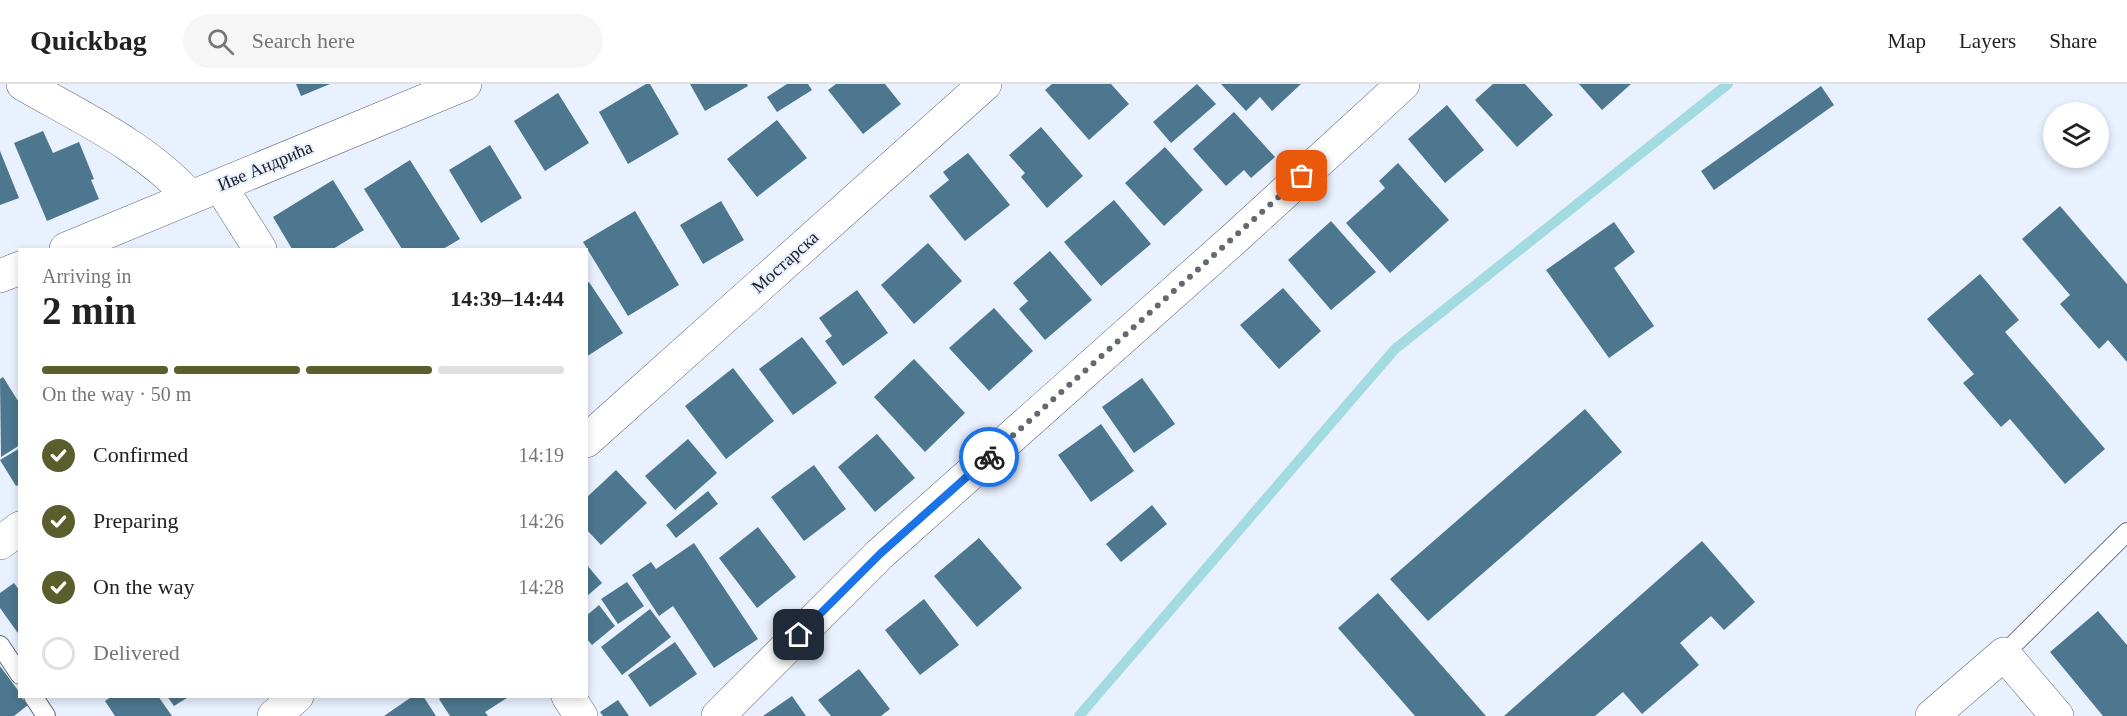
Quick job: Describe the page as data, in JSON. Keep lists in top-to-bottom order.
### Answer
{
  "streets": {
    "street": ["Иве Андрића", "Мостарска"]
  },
  "page": {
    "header": "Quickbag",
    "search": "Search here",
    "nav": ["Map", "Layers", "Share"],
    "heading": ["2 min", "Arriving in", "14:39–14:44"],
    "bar": "On the way · 50 m",
    "list": [
      ["Confirmed", "14:19"],
      ["Preparing", "14:26"],
      ["On the way", "14:28"],
      "Delivered"
    ]
  }
}
